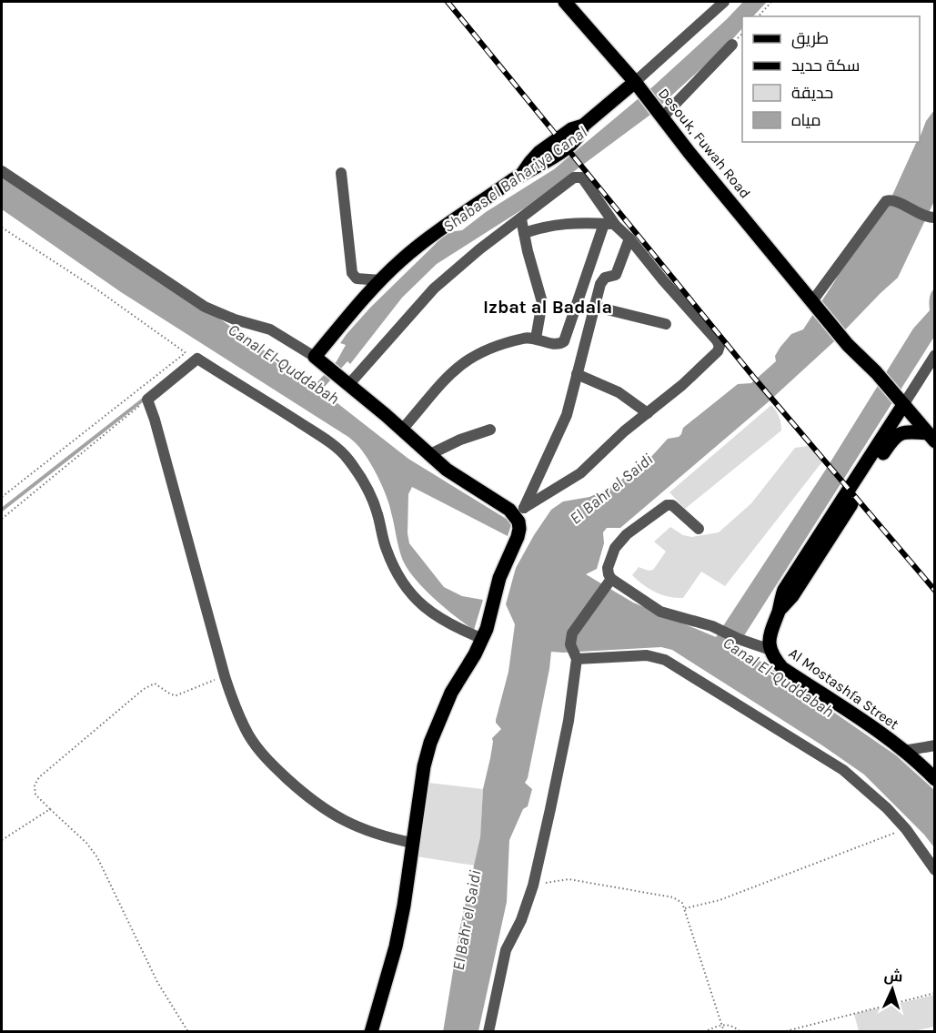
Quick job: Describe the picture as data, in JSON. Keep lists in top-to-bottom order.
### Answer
{
  "streets": {
    "main road": ["Desouk, Fuwah Road", "Al Mostashfa Street"]
  },
  "crossings": [
    ["Desouk, Fuwah Road", "Al Mostashfa Street"]
  ],
  "districts": ["Izbat al Badala"],
  "water": ["Shabas el Bahariya Canal", "Canal El-Quddabah", "El Bahr el Saidi"],
  "legend": [
    "طريق",
    "سكة حديد",
    "حديقة",
    "مياه"
  ],
  "north": "top"
}
